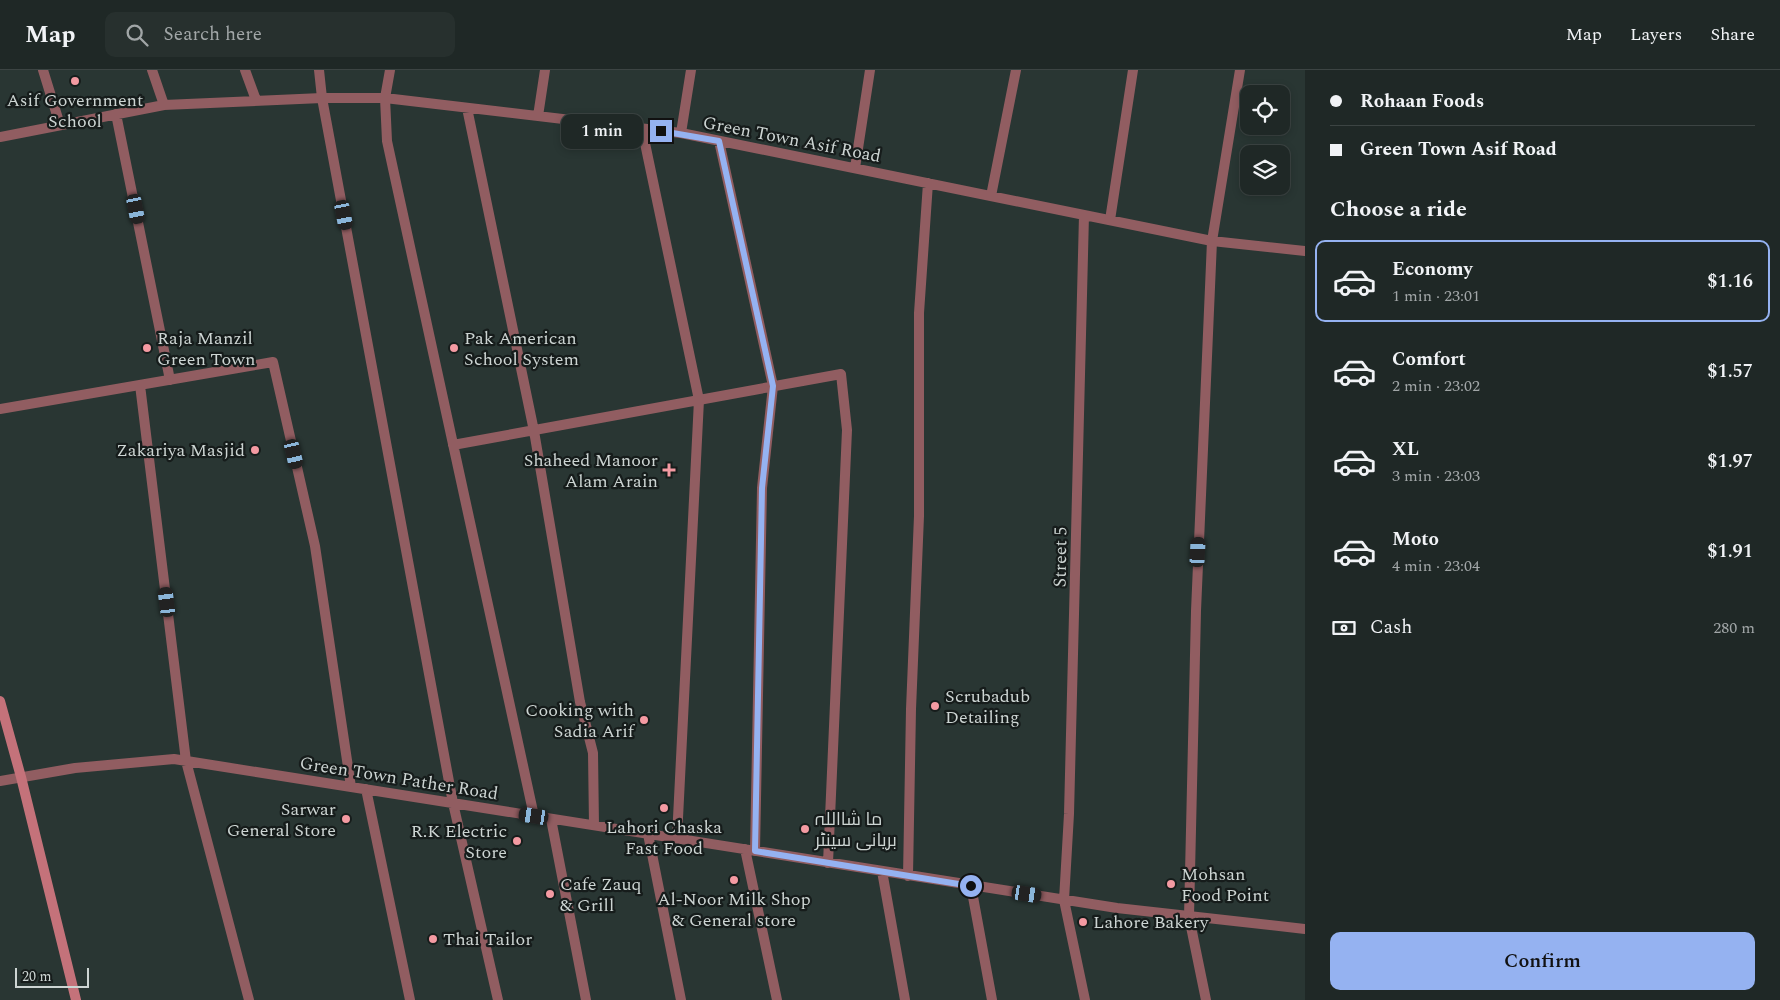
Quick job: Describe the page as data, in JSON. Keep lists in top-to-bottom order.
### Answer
{
  "streets": {
    "street": ["Green Town Asif Road", "Street 5", "Green Town Pather Road"]
  },
  "crossings": [
    ["Green Town Asif Road", "Street 5"],
    ["Street 5", "Green Town Pather Road"]
  ],
  "places": {
    "other": [
      "Asif Government School",
      "Raja Manzil Green Town",
      "Pak American School System",
      "Zakariya Masjid",
      "Scrubadub Detailing",
      "Cooking with Sadia Arif",
      "Lahori Chaska Fast Food",
      "Sarwar General Store",
      "ما شااللہ بریانی سینٹر",
      "R.K Electric Store",
      "Al-Noor Milk Shop & General store",
      "Mohsan Food Point",
      "Cafe Zauq & Grill",
      "Lahore Bakery",
      "Thai Tailor"
    ],
    "health": ["Shaheed Manoor Alam Arain"]
  },
  "scale_bar": "20 m",
  "page": {
    "header": "Map",
    "search": "Search here",
    "nav": ["Map", "Layers", "Share"],
    "banner": ["Rohaan Foods", "Green Town Asif Road"],
    "bubble": "1 min",
    "heading": "Choose a ride",
    "list": [
      {
        "name": "Economy",
        "note": "1 min · 23:01",
        "value": "$1.16"
      },
      {
        "name": "Comfort",
        "note": "2 min · 23:02",
        "value": "$1.57"
      },
      {
        "name": "XL",
        "note": "3 min · 23:03",
        "value": "$1.97"
      },
      {
        "name": "Moto",
        "note": "4 min · 23:04",
        "value": "$1.91"
      }
    ],
    "pay": ["Cash", "280 m"],
    "buttons": "Confirm",
    "scale": "20 m"
  }
}
